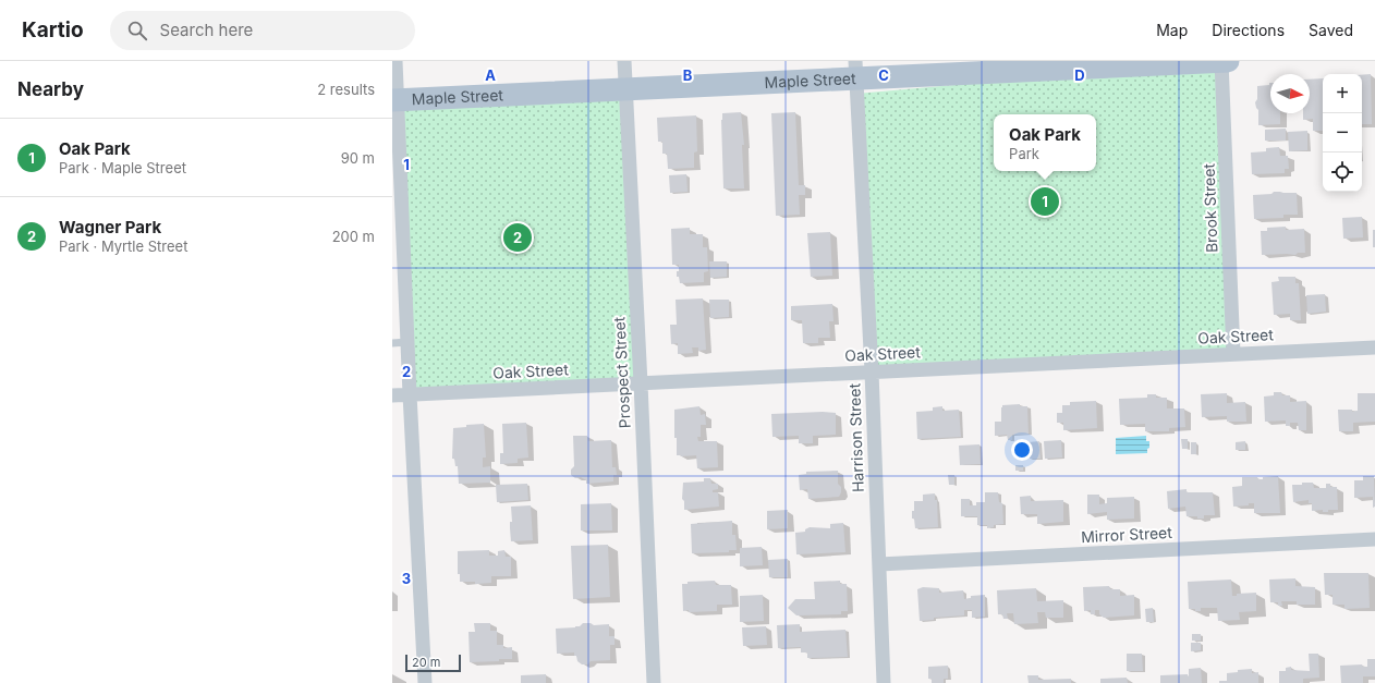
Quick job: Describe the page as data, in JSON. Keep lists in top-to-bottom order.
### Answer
{
  "streets": {
    "main road": ["Maple Street"],
    "street": [
      "Brook Street",
      "Oak Street",
      "Prospect Street",
      "Harrison Street",
      "Mirror Street"
    ]
  },
  "crossings": [
    ["Maple Street", "Brook Street"],
    ["Maple Street", "Prospect Street"],
    ["Maple Street", "Harrison Street"],
    ["Brook Street", "Oak Street"],
    ["Oak Street", "Prospect Street"],
    ["Oak Street", "Harrison Street"],
    ["Harrison Street", "Mirror Street"]
  ],
  "scale_bar": "20 m",
  "north": "right",
  "page": {
    "header": "Kartio",
    "search": "Search here",
    "nav": ["Map", "Directions", "Saved"],
    "heading": ["Nearby", "2 results"],
    "map_buttons": ["+", "−"],
    "popup": ["Oak Park", "Park"],
    "list": [
      {
        "mark": "1",
        "name": "Oak Park",
        "note": "Park · Maple Street",
        "value": "90 m"
      },
      {
        "mark": "2",
        "name": "Wagner Park",
        "note": "Park · Myrtle Street",
        "value": "200 m"
      }
    ],
    "pins": ["1", "2"],
    "scale": "20 m"
  },
  "grid": {
    "columns": [
      "A",
      "B",
      "C",
      "D"
    ],
    "rows": ["1", "2", "3"]
  }
}
